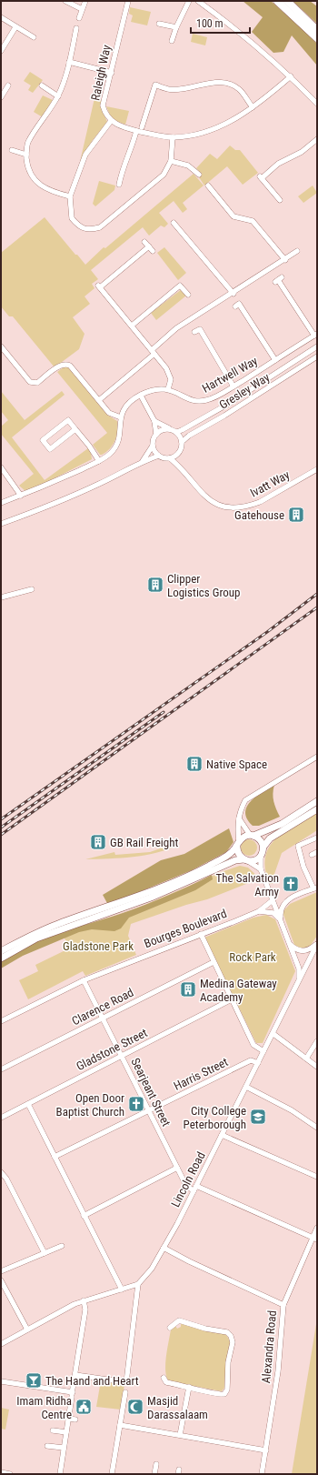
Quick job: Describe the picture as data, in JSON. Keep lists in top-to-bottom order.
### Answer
{
  "streets": {
    "street": [
      "Raleigh Way",
      "Hartwell Way",
      "Gresley Way",
      "Ivatt Way",
      "Bourges Boulevard",
      "Clarence Road",
      "Gladstone Street",
      "Harris Street",
      "Searjeant Street",
      "Lincoln Road",
      "Alexandra Road"
    ]
  },
  "crossings": [
    ["Gresley Way", "Ivatt Way"],
    ["Bourges Boulevard", "Searjeant Street"],
    ["Clarence Road", "Searjeant Street"],
    ["Gladstone Street", "Searjeant Street"],
    ["Harris Street", "Searjeant Street"],
    ["Harris Street", "Lincoln Road"],
    ["Searjeant Street", "Lincoln Road"]
  ],
  "parks": ["Gladstone Park", "Rock Park"],
  "places": {
    "building": [
      "Gatehouse",
      "Clipper Logistics Group",
      "Native Space",
      "GB Rail Freight",
      "Medina Gateway Academy"
    ],
    "church": ["The Salvation Army", "Open Door Baptist Church"],
    "school or university": ["City College Peterborough"],
    "bar": ["The Hand and Heart"],
    "public building": ["Imam Ridha Centre"],
    "mosque": ["Masjid Darassalaam"]
  },
  "scale_bar": "100 m"
}
